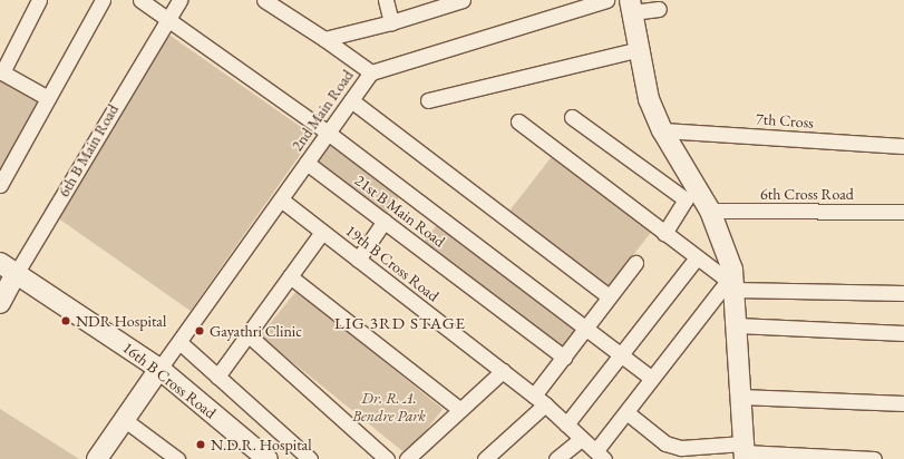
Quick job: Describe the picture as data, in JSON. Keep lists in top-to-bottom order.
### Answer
{
  "streets": {
    "street": [
      "2nd Main Road",
      "7th Cross",
      "6th B Main Road",
      "6th Cross Road",
      "21st B Main Road",
      "19th B Cross Road",
      "16th B Cross Road"
    ]
  },
  "crossings": [
    ["2nd Main Road", "21st B Main Road"],
    ["2nd Main Road", "19th B Cross Road"],
    ["2nd Main Road", "16th B Cross Road"],
    ["6th B Main Road", "16th B Cross Road"]
  ],
  "districts": ["LIG 3RD STAGE"],
  "parks": ["Dr. R. A. Bendre Park"],
  "places": ["NDR Hospital", "Gayathri Clinic", "N.D.R. Hospital"]
}
